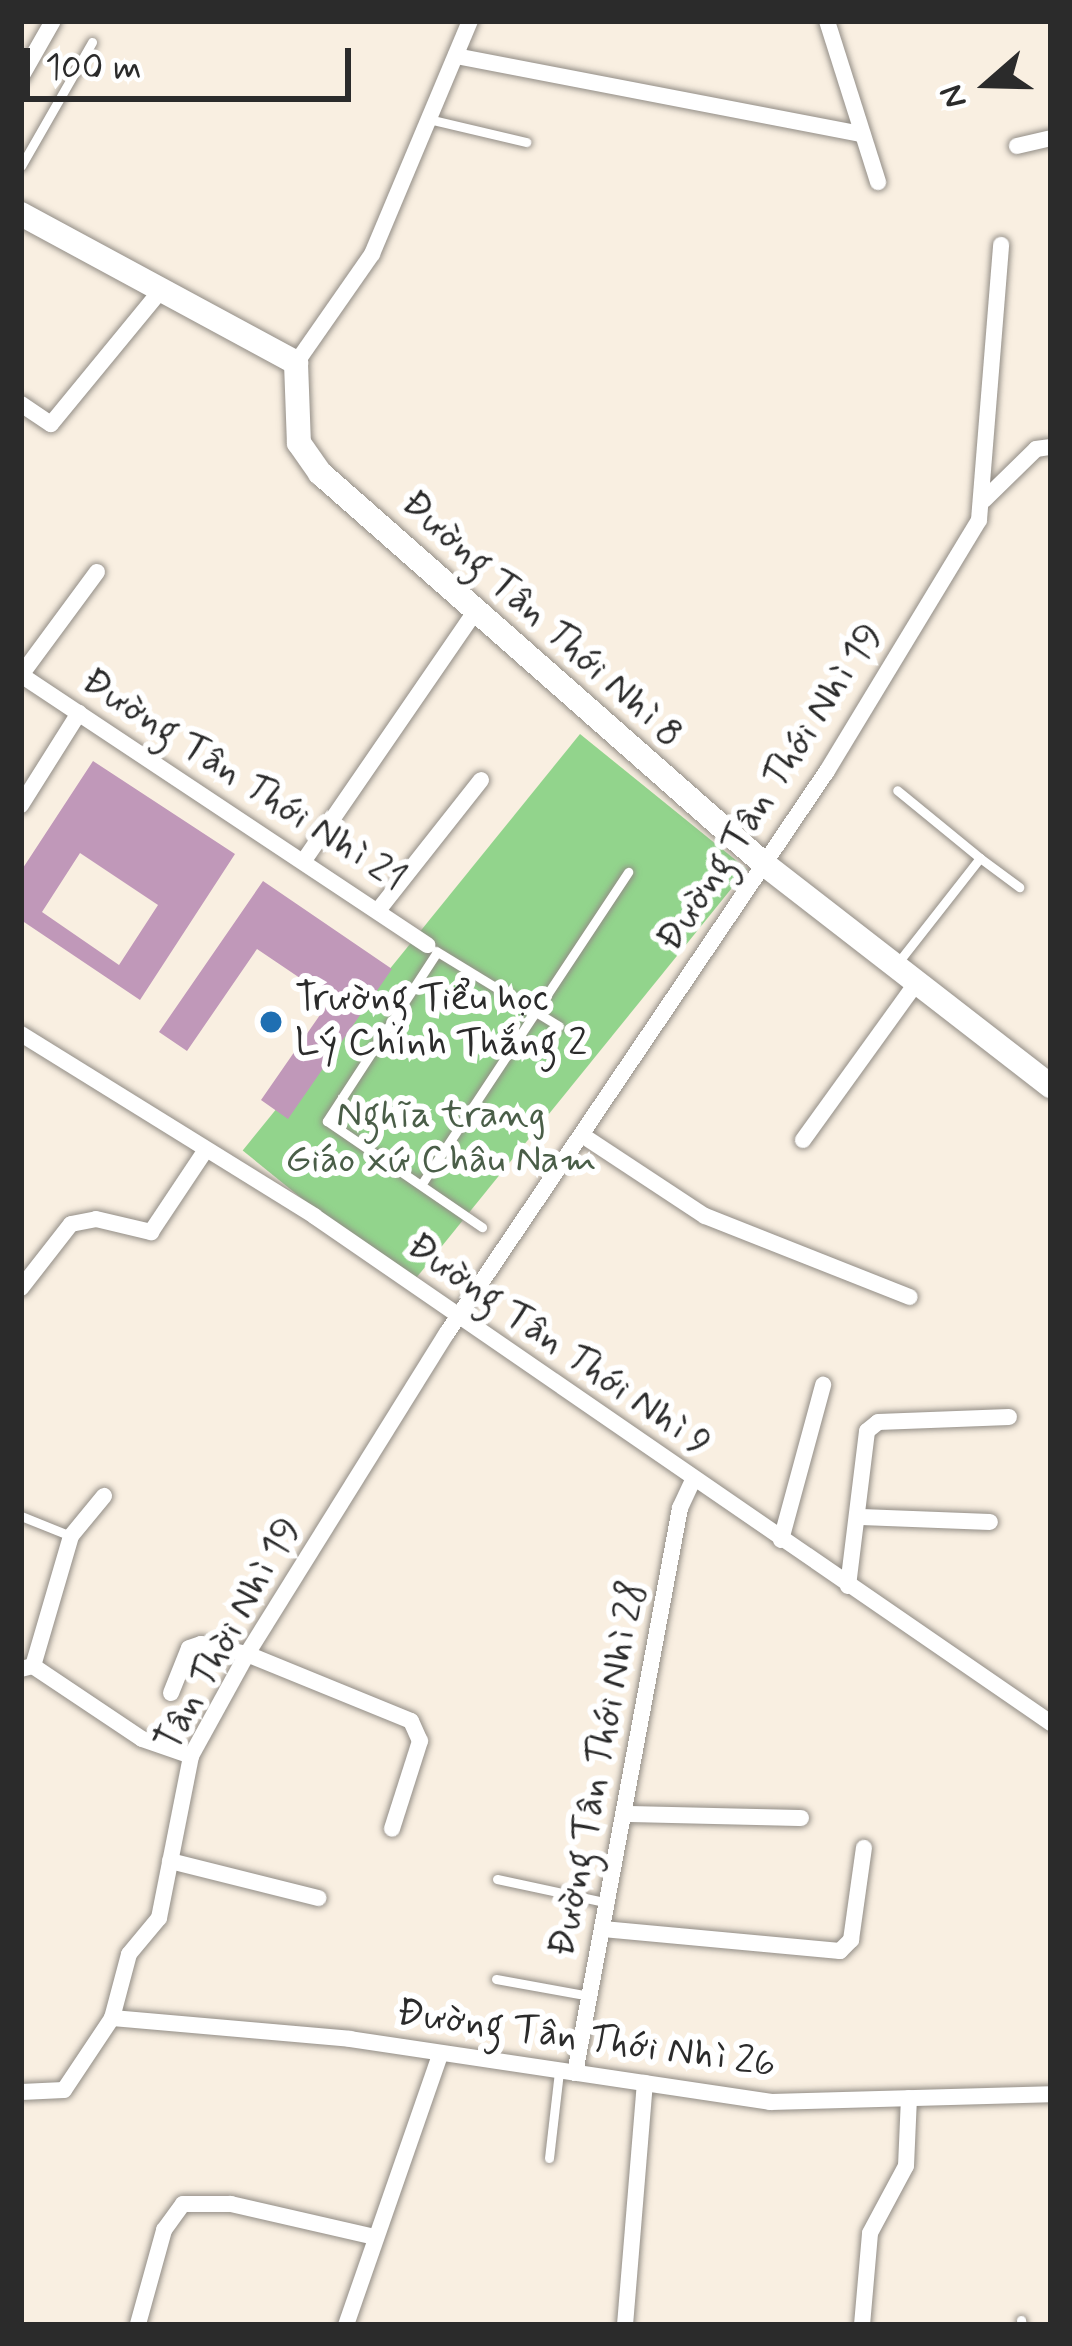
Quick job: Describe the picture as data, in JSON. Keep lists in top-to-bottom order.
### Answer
{
  "streets": {
    "street": [
      "Đường Tân Thới Nhì 8",
      "Đường Tân Thới Nhì 21",
      "Đường Tân Thới Nhì 19",
      "Đường Tân Thới Nhì 9",
      "Tân Thời Nhì 19",
      "Đường Tân Thới Nhì 28",
      "Đường Tân Thới Nhì 26"
    ]
  },
  "crossings": [
    ["Đường Tân Thới Nhì 8", "Đường Tân Thới Nhì 19"],
    ["Đường Tân Thới Nhì 19", "Đường Tân Thới Nhì 9"],
    ["Đường Tân Thới Nhì 19", "Tân Thời Nhì 19"],
    ["Đường Tân Thới Nhì 9", "Tân Thời Nhì 19"],
    ["Đường Tân Thới Nhì 9", "Đường Tân Thới Nhì 28"],
    ["Tân Thời Nhì 19", "Đường Tân Thới Nhì 26"],
    ["Đường Tân Thới Nhì 28", "Đường Tân Thới Nhì 26"]
  ],
  "parks": ["Nghĩa trang Giáo xứ Châu Nam"],
  "places": ["Trường Tiểu học Lý Chính Thắng 2"],
  "scale_bar": "100 m",
  "north": "left"
}
